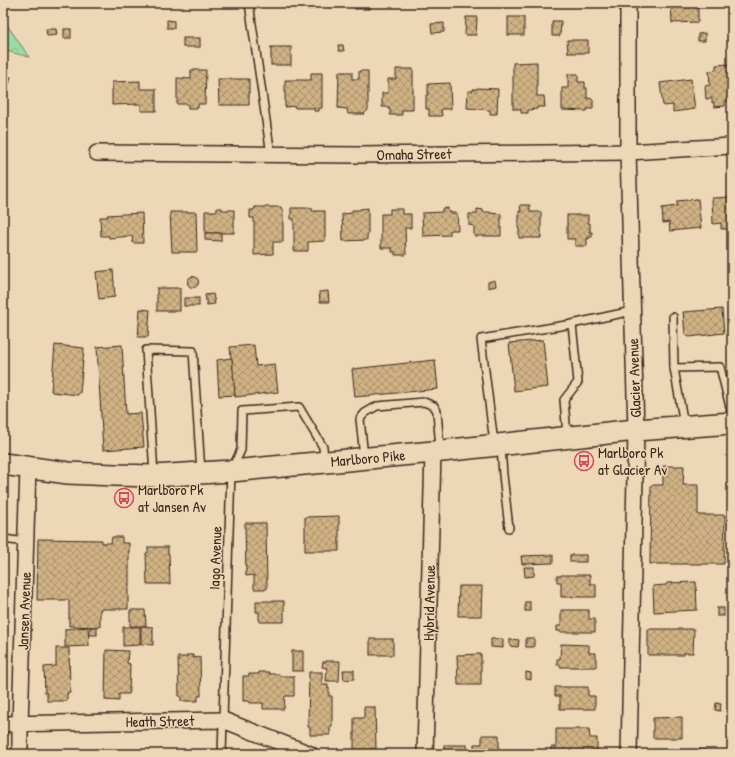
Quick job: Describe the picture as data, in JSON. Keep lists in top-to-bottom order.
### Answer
{
  "streets": {
    "main road": ["Marlboro Pike"],
    "street": [
      "Omaha Street",
      "Glacier Avenue",
      "Hybrid Avenue",
      "Jansen Avenue",
      "Heath Street"
    ],
    "lane": ["Iago Avenue"]
  },
  "crossings": [
    ["Omaha Street", "Glacier Avenue"],
    ["Glacier Avenue", "Marlboro Pike"],
    ["Marlboro Pike", "Iago Avenue"],
    ["Marlboro Pike", "Hybrid Avenue"],
    ["Marlboro Pike", "Jansen Avenue"],
    ["Iago Avenue", "Heath Street"],
    ["Jansen Avenue", "Heath Street"]
  ],
  "places": {
    "bus stop": ["Marlboro Pk at Glacier Av", "Marlboro Pk at Jansen Av"]
  }
}
